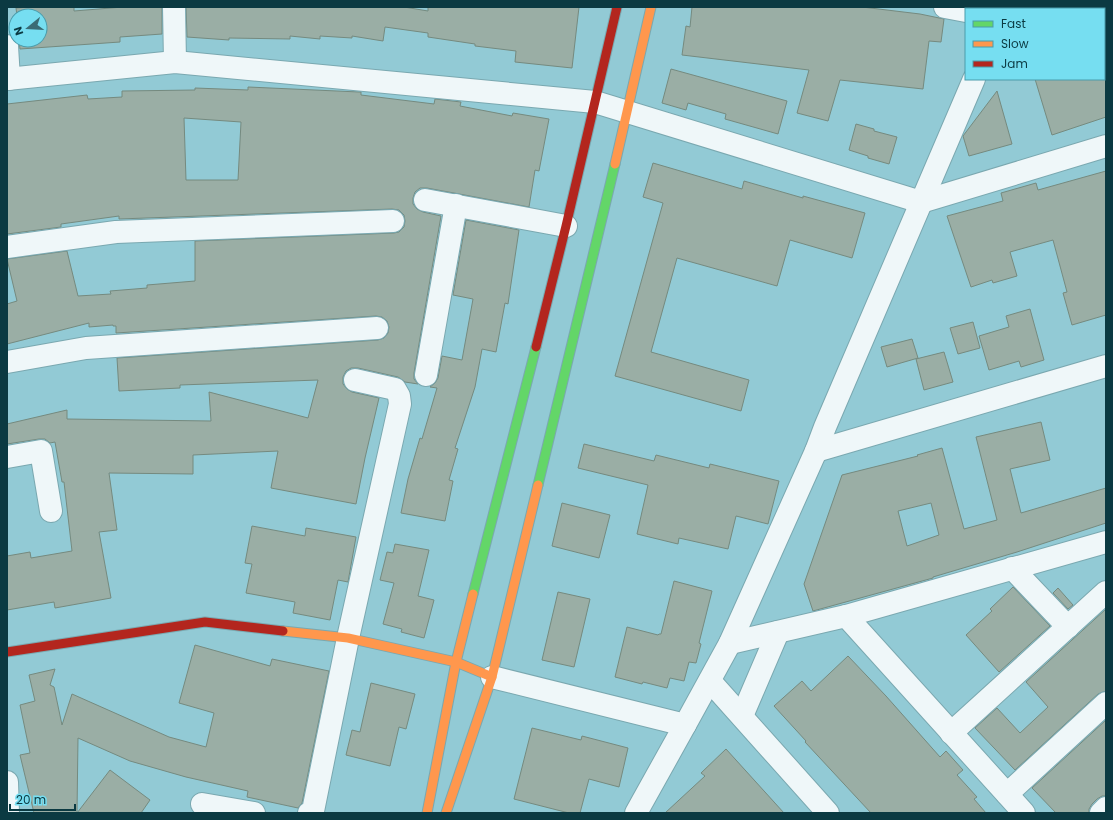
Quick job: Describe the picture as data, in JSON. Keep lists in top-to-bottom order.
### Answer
{
  "legend": ["Fast", "Slow", "Jam"],
  "scale_bar": "20 m",
  "north": "left"
}
